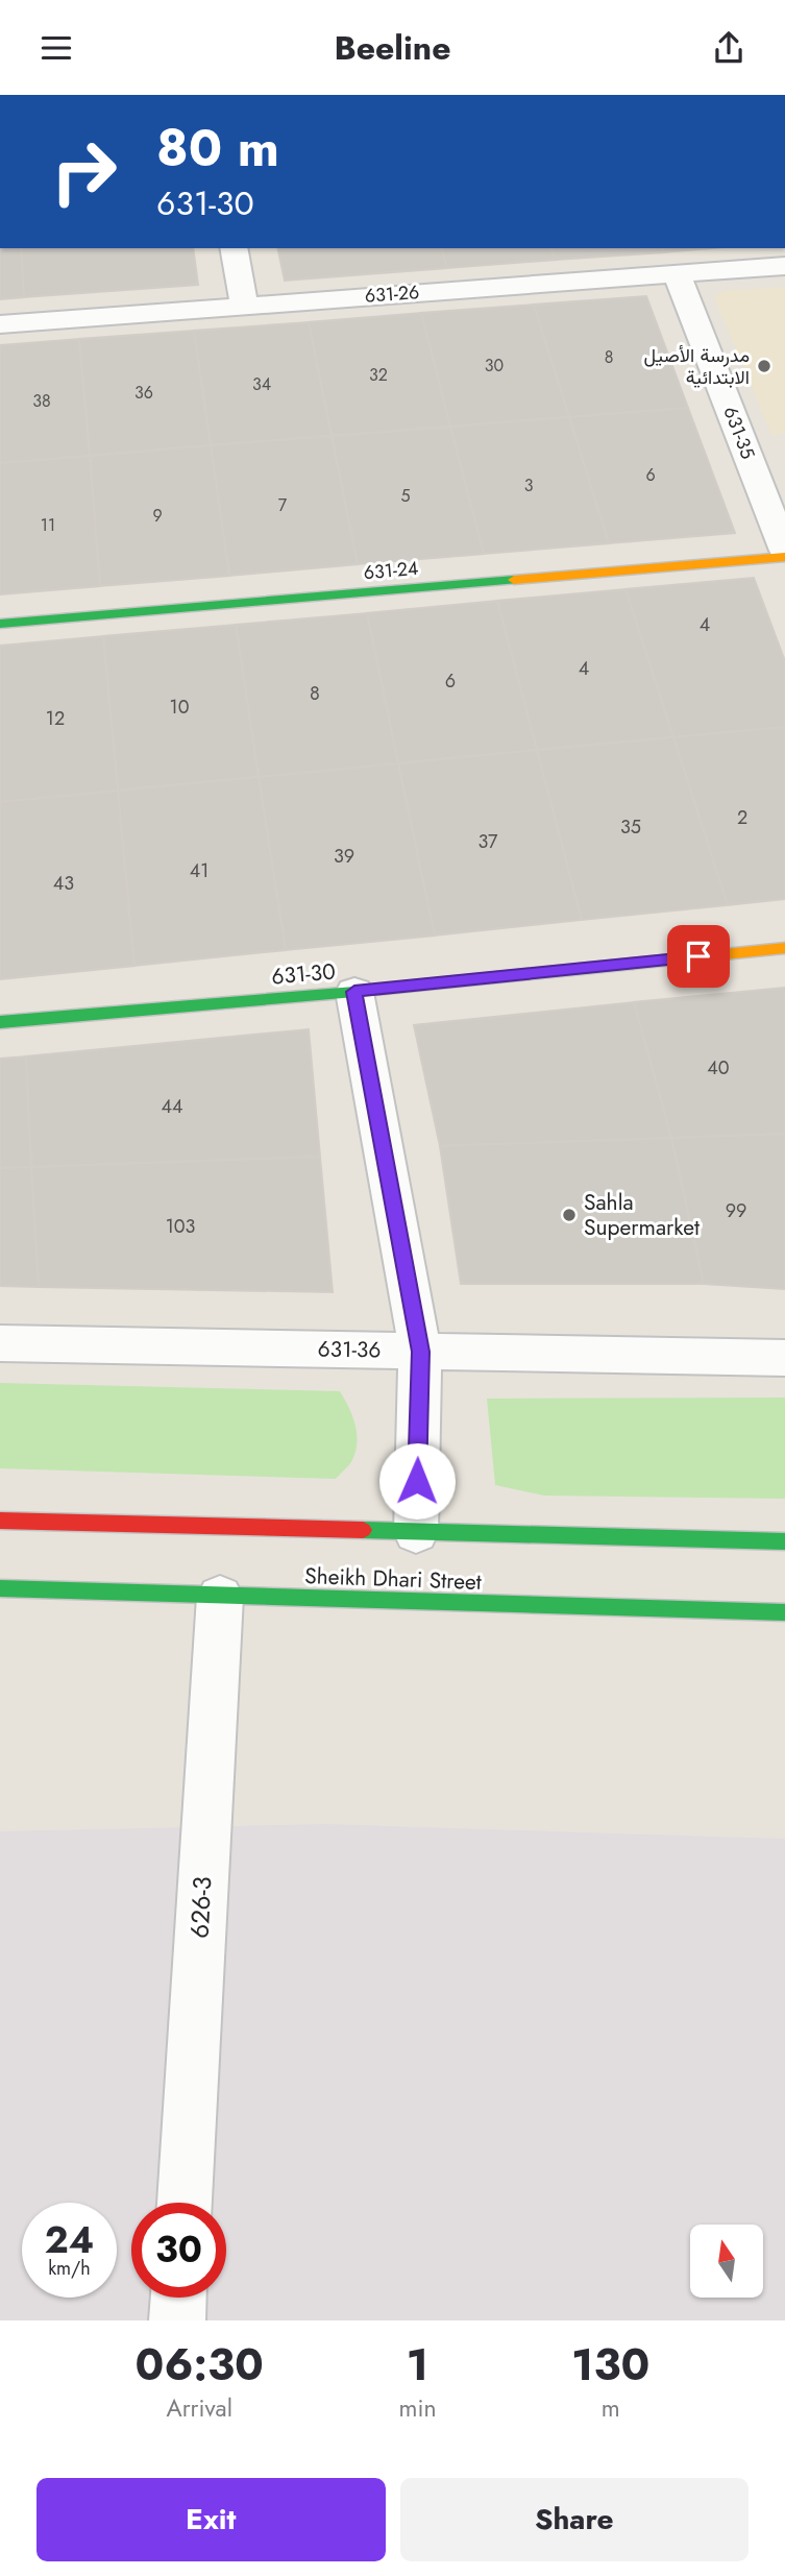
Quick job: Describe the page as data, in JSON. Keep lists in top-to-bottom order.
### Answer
{
  "streets": {
    "street": [
      "631-26",
      "631-35",
      "631-24",
      "631-30",
      "631-36",
      "Sheikh Dhari Street",
      "626-3"
    ]
  },
  "crossings": [
    ["631-26", "631-35"],
    ["Sheikh Dhari Street", "626-3"]
  ],
  "places": ["مدرسة الأصيل الابتدائية", "Sahla Supermarket"],
  "house_numbers": [
    "8",
    "30",
    "32",
    "34",
    "36",
    "38",
    "6",
    "3",
    "5",
    "7",
    "9",
    "11",
    "4",
    "4",
    "6",
    "8",
    "10",
    "12",
    "2",
    "35",
    "37",
    "39",
    "41",
    "43",
    "40",
    "44",
    "99",
    "103"
  ],
  "north": "top",
  "page": {
    "header": "Beeline",
    "turn": ["80 m", "631-30"],
    "speed": "24 km/h",
    "limit": "30",
    "eta": [
      "06:30",
      "Arrival",
      "1",
      "min",
      "130",
      "m"
    ],
    "buttons": ["Exit", "Share"]
  }
}
